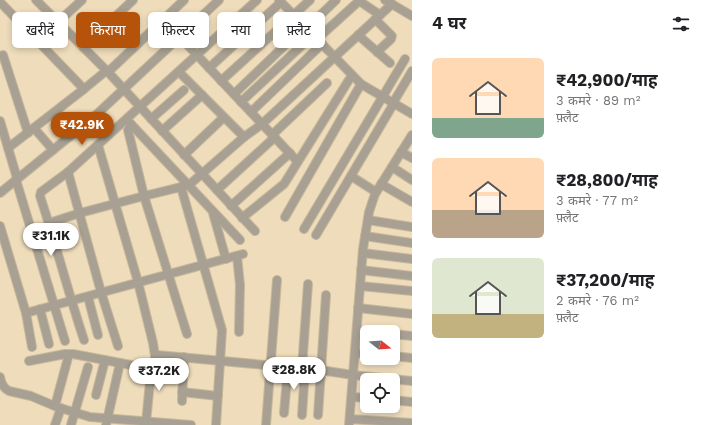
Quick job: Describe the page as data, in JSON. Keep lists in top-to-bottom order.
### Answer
{
  "north": "right",
  "page": {
    "heading": "4 घर",
    "chip": [
      "खरीदें",
      "किराया",
      "फ़िल्टर",
      "नया",
      "फ़्लैट"
    ],
    "list": [
      {
        "name": "₹42,900/माह",
        "note": "3 कमरे · 89 m² · फ़्लैट"
      },
      {
        "name": "₹28,800/माह",
        "note": "3 कमरे · 77 m² · फ़्लैट"
      },
      {
        "name": "₹37,200/माह",
        "note": "2 कमरे · 76 m² · फ़्लैट"
      }
    ],
    "price": [
      "₹42.9K",
      "₹31.1K",
      "₹28.8K",
      "₹37.2K"
    ]
  }
}
